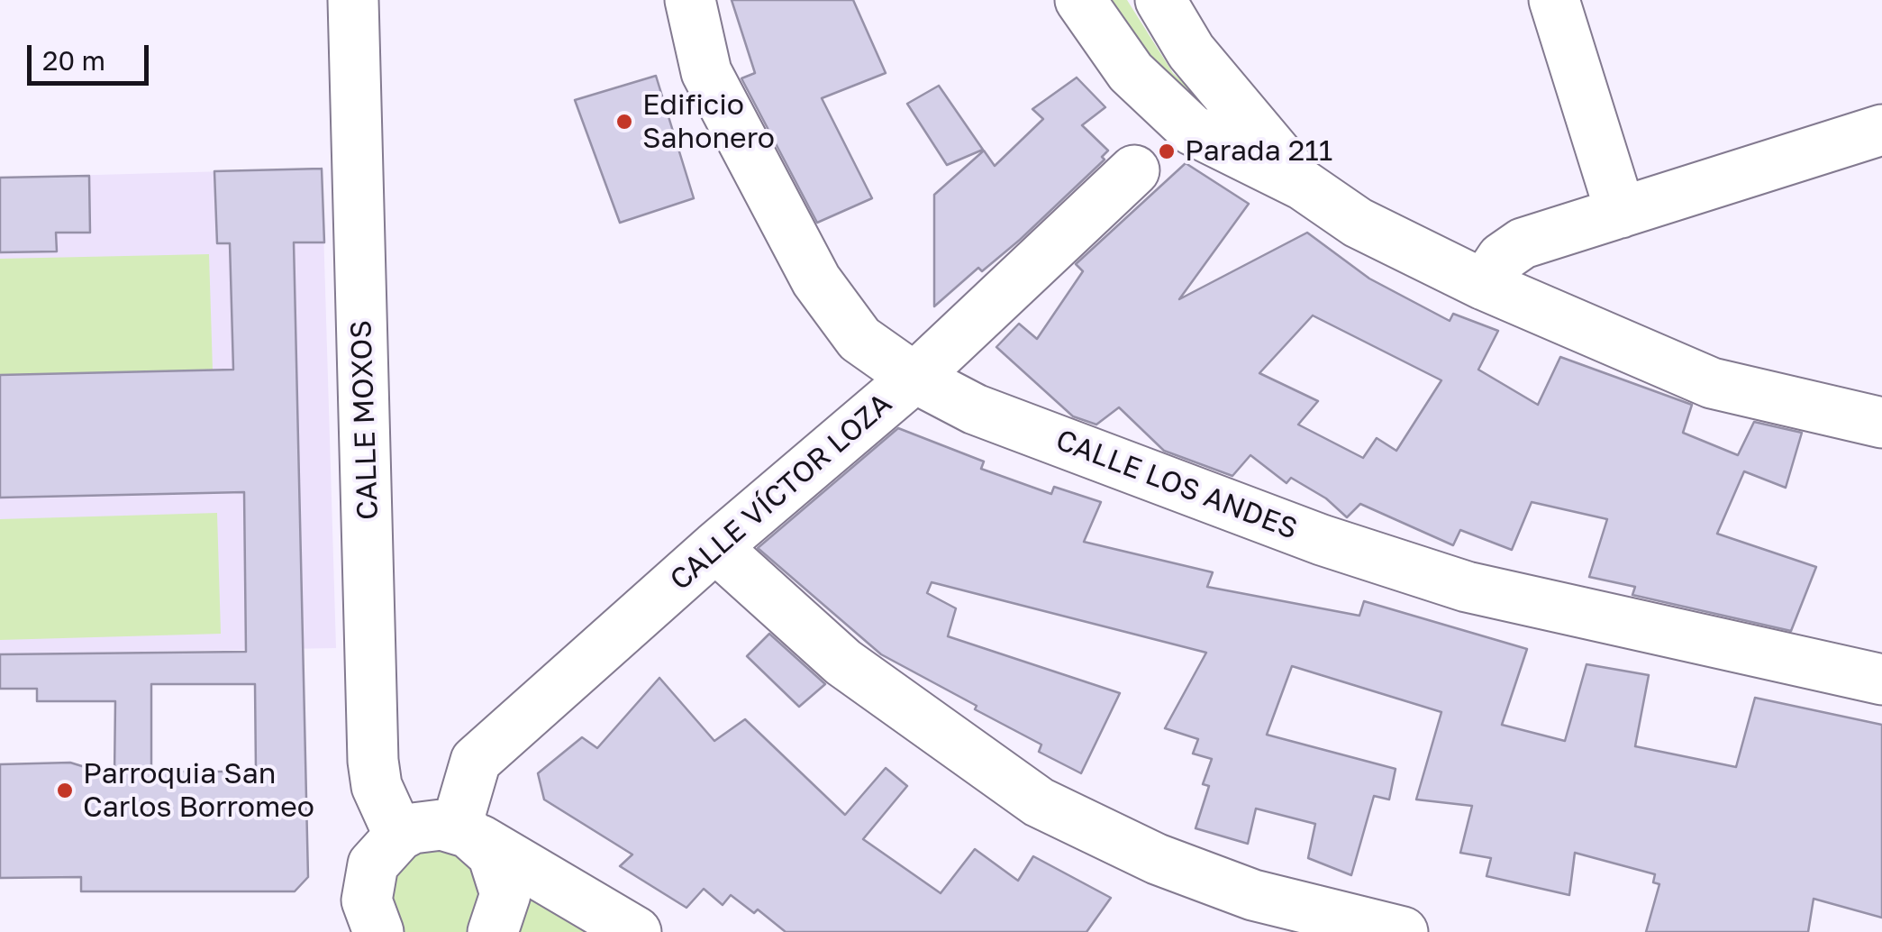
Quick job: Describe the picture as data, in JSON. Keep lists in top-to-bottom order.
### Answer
{
  "streets": {
    "street": ["CALLE MOXOS", "CALLE LOS ANDES", "CALLE VÍCTOR LOZA"]
  },
  "crossings": [
    ["CALLE LOS ANDES", "CALLE VÍCTOR LOZA"]
  ],
  "places": ["Edificio Sahonero", "Parada 211", "Parroquia San Carlos Borromeo"],
  "scale_bar": "20 m"
}
